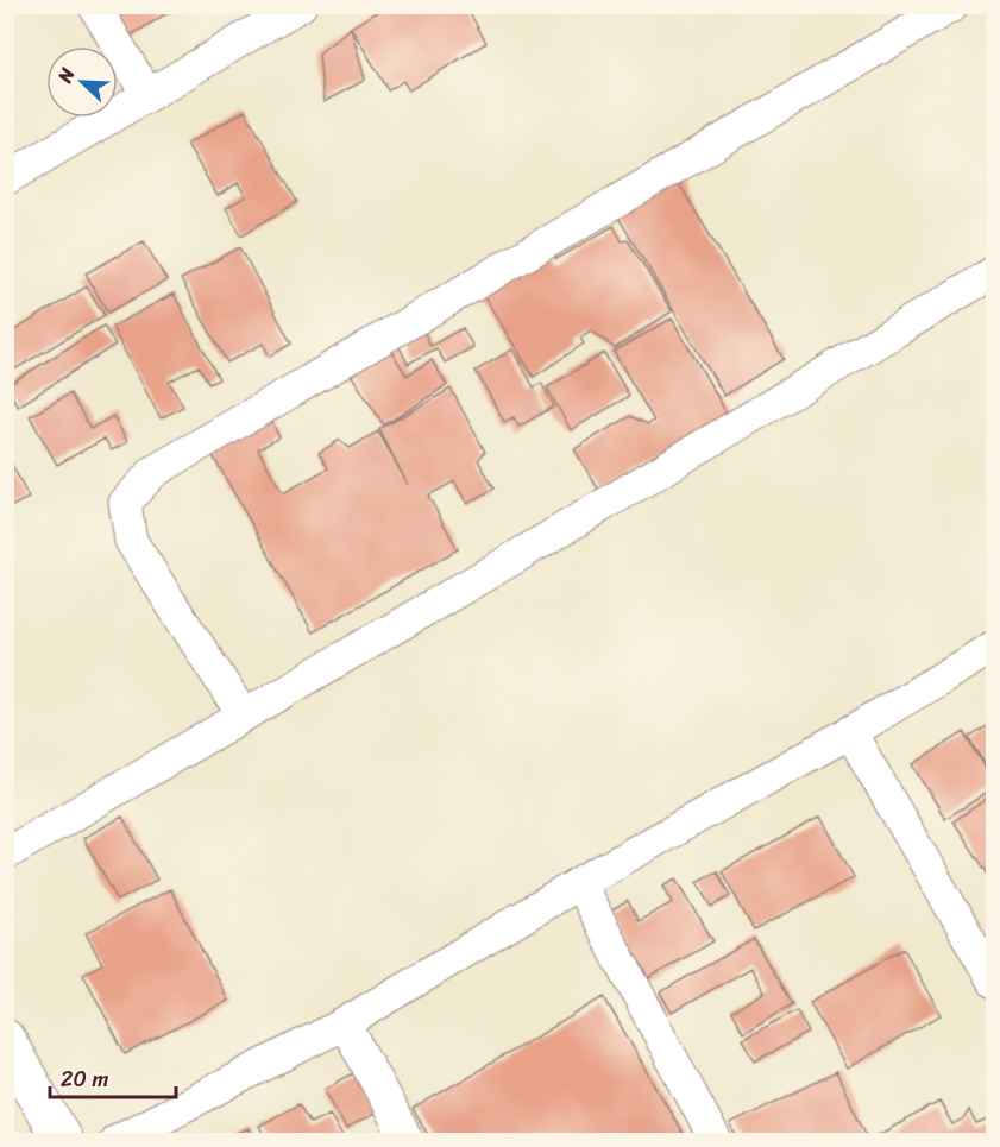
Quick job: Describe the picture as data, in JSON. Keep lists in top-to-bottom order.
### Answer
{
  "scale_bar": "20 m",
  "north": "top left"
}
